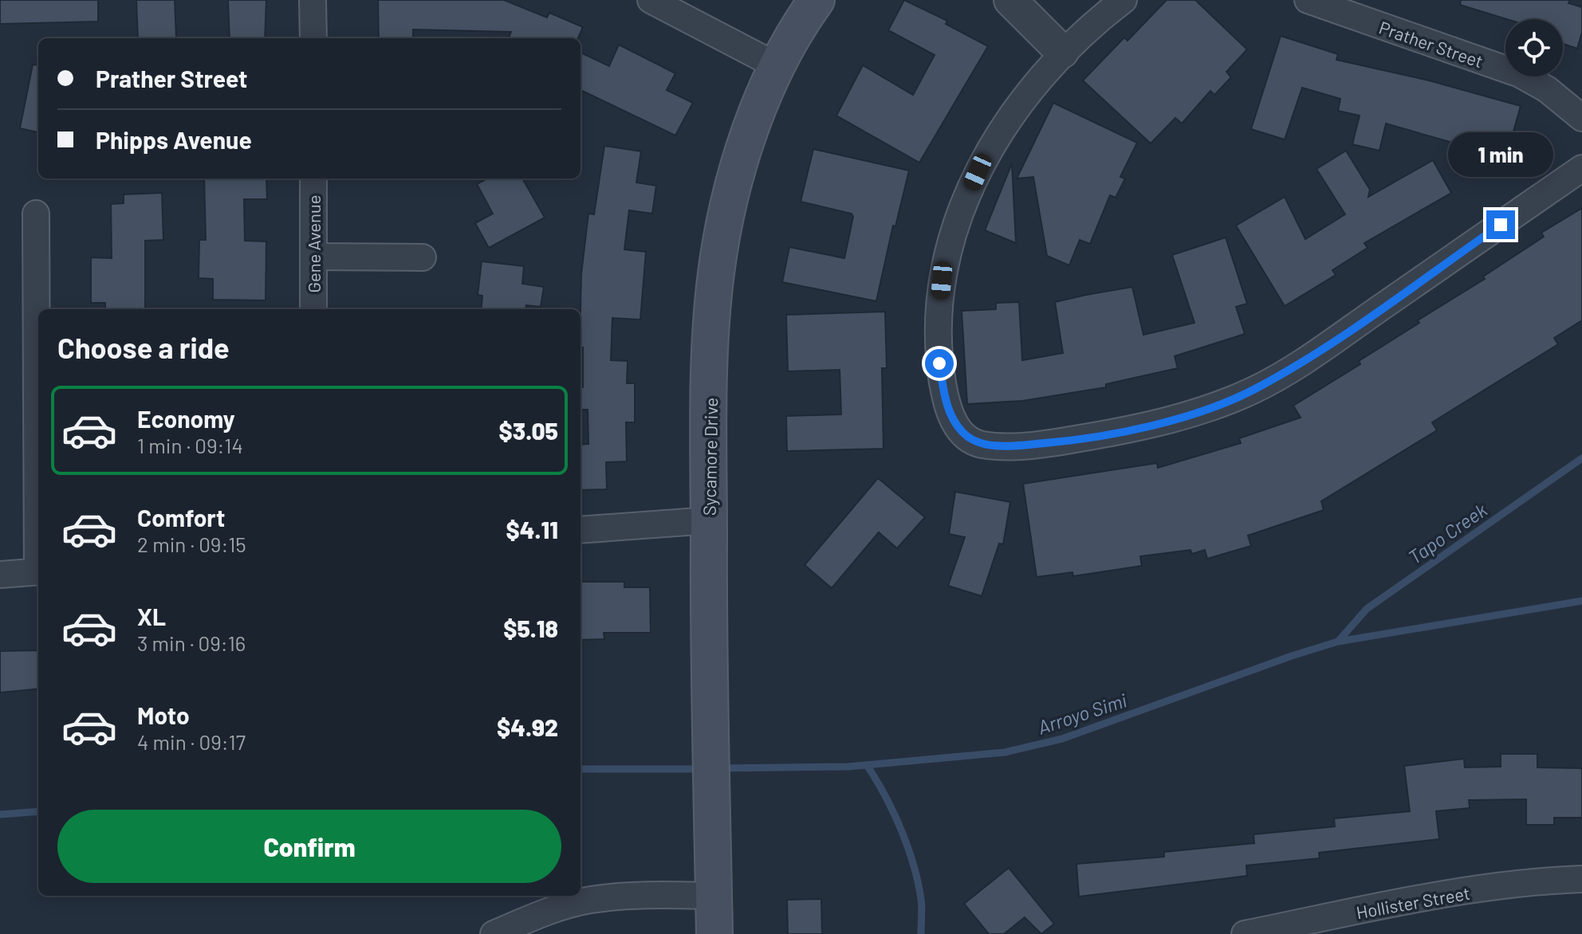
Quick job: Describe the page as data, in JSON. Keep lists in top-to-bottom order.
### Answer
{
  "streets": {
    "main road": ["Sycamore Drive"],
    "street": ["Prather Street", "Gene Avenue", "Hollister Street"]
  },
  "water": ["Tapo Creek", "Arroyo Simi"],
  "page": {
    "banner": ["Prather Street", "Phipps Avenue"],
    "bubble": "1 min",
    "heading": "Choose a ride",
    "list": [
      {
        "name": "Economy",
        "note": "1 min · 09:14",
        "value": "$3.05"
      },
      {
        "name": "Comfort",
        "note": "2 min · 09:15",
        "value": "$4.11"
      },
      {
        "name": "XL",
        "note": "3 min · 09:16",
        "value": "$5.18"
      },
      {
        "name": "Moto",
        "note": "4 min · 09:17",
        "value": "$4.92"
      }
    ],
    "buttons": "Confirm"
  }
}
